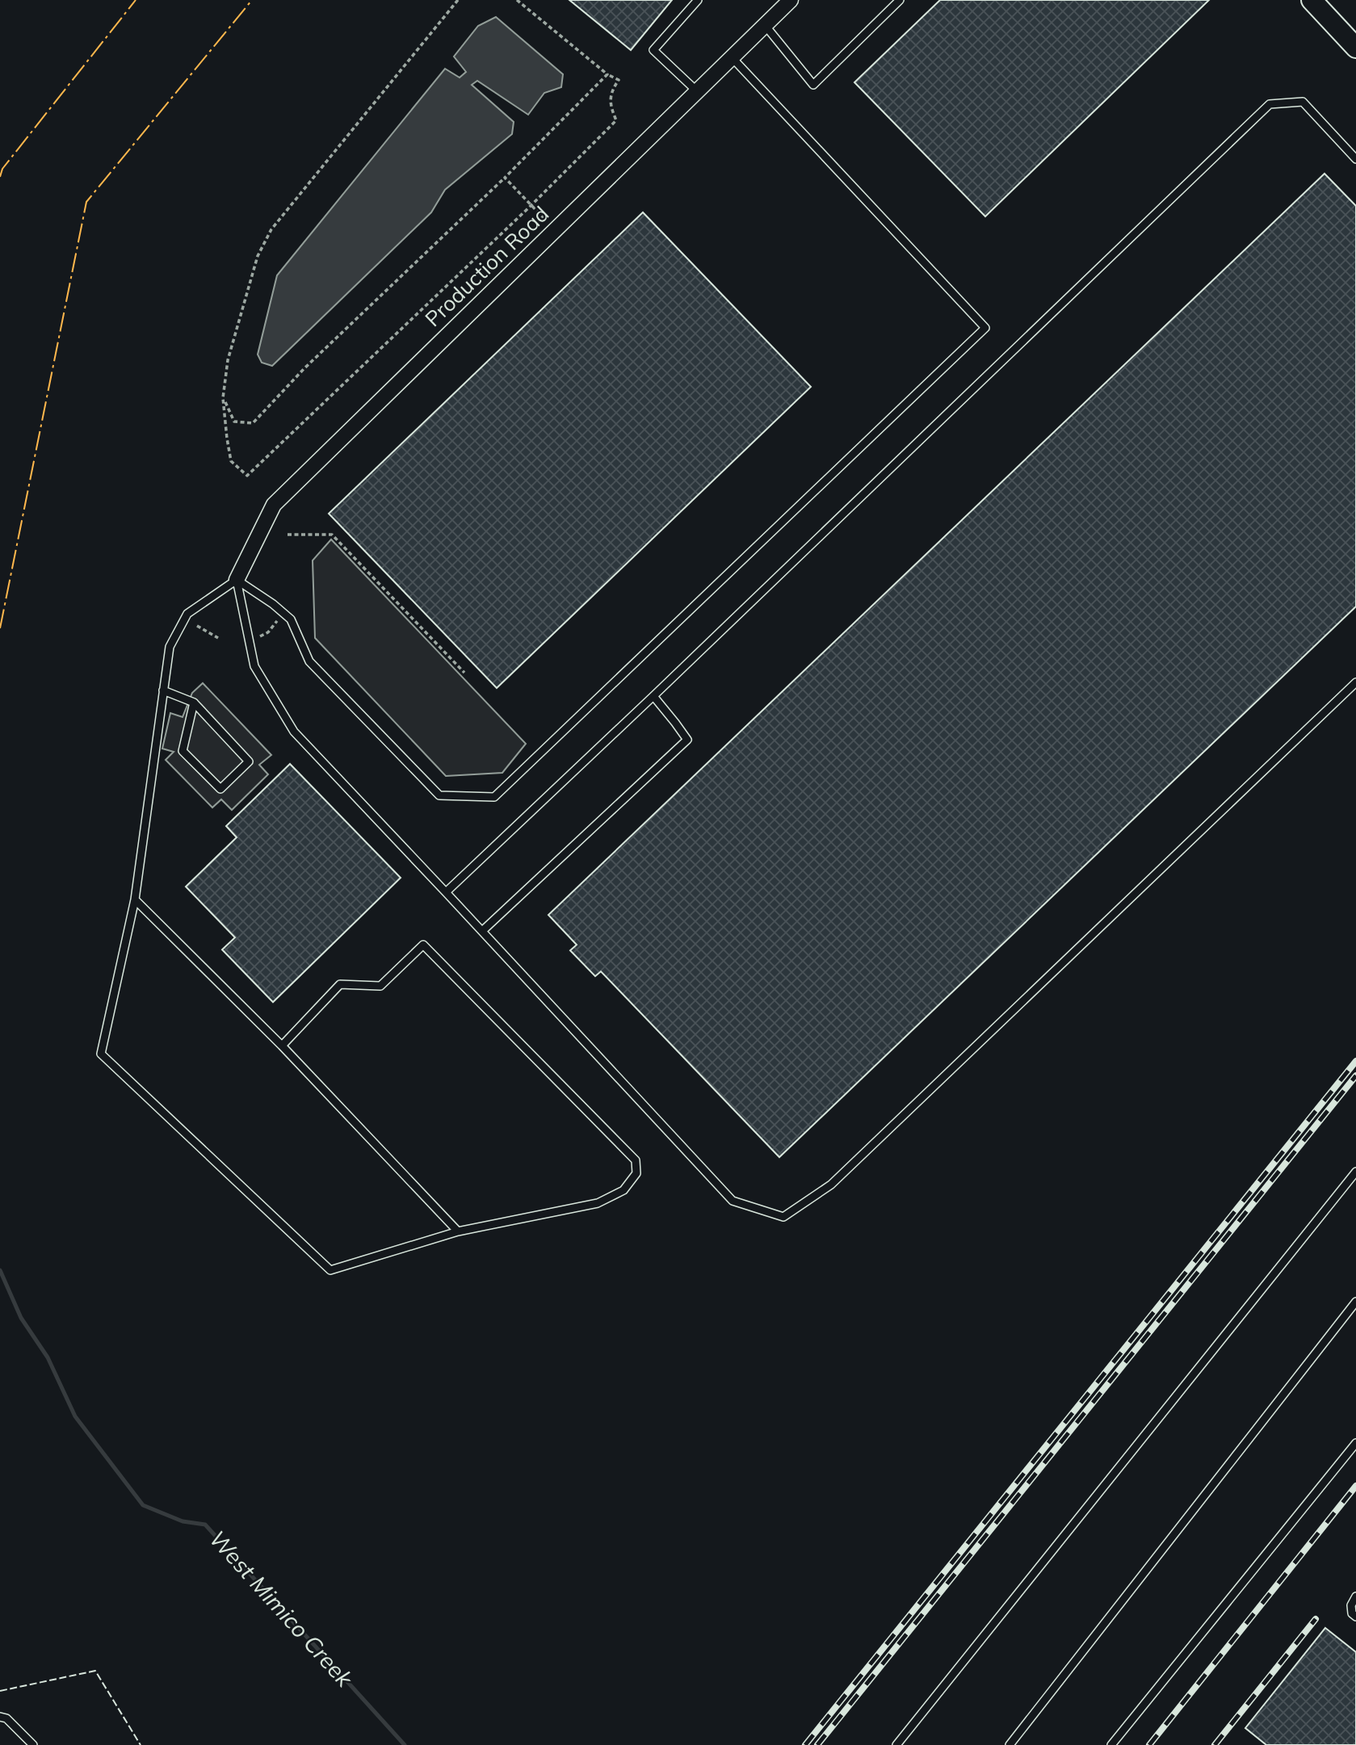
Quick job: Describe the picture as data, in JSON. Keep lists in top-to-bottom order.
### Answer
{
  "streets": {
    "street": ["Production Road"]
  },
  "water": ["West Mimico Creek"]
}
